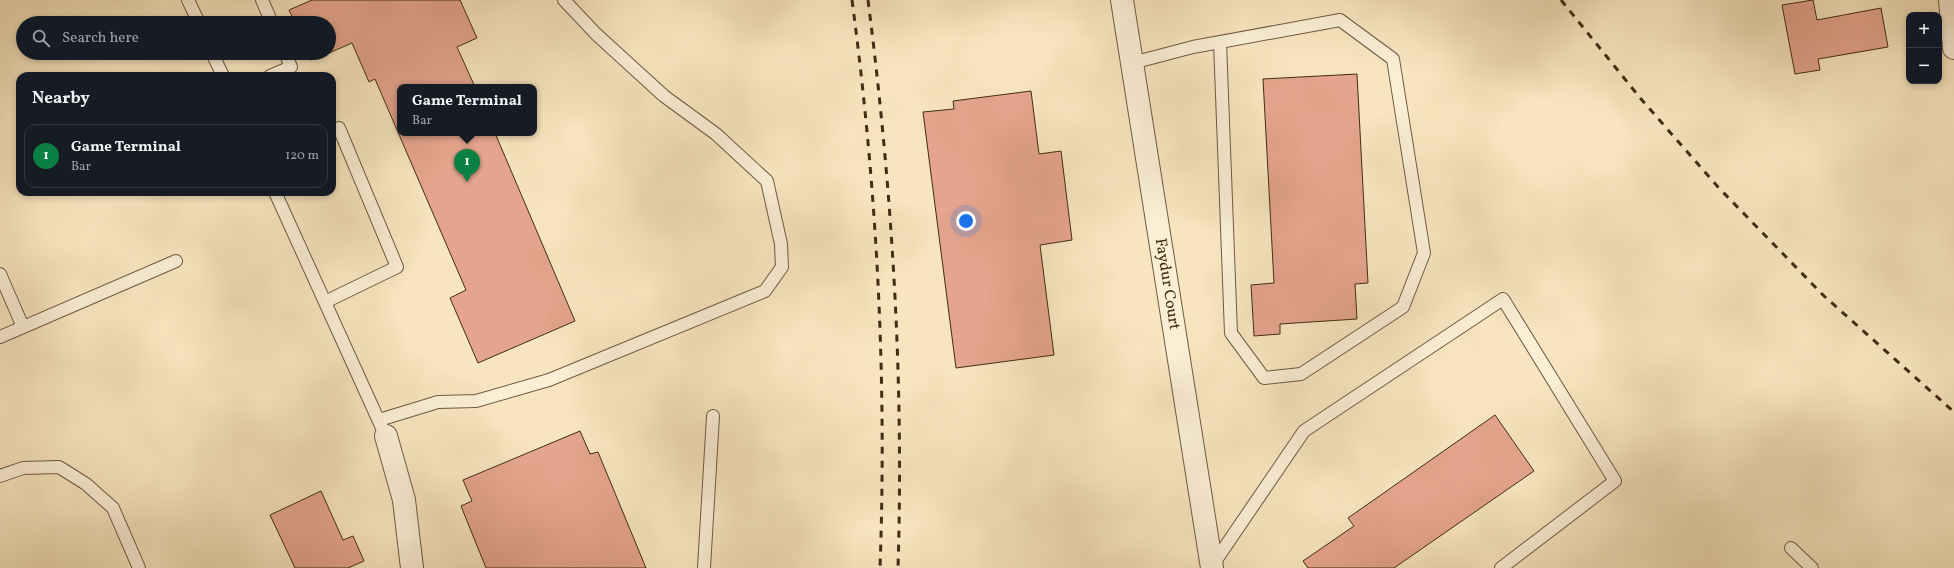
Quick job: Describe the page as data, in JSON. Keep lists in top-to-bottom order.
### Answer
{
  "streets": {
    "street": ["Faydur Court"]
  },
  "page": {
    "map_buttons": ["+", "−"],
    "search": "Search here",
    "heading": "Nearby",
    "popup": ["Game Terminal", "Bar"],
    "list": [
      {
        "mark": "1",
        "name": "Game Terminal",
        "note": "Bar",
        "value": "120 m"
      }
    ],
    "pins": "1"
  }
}
